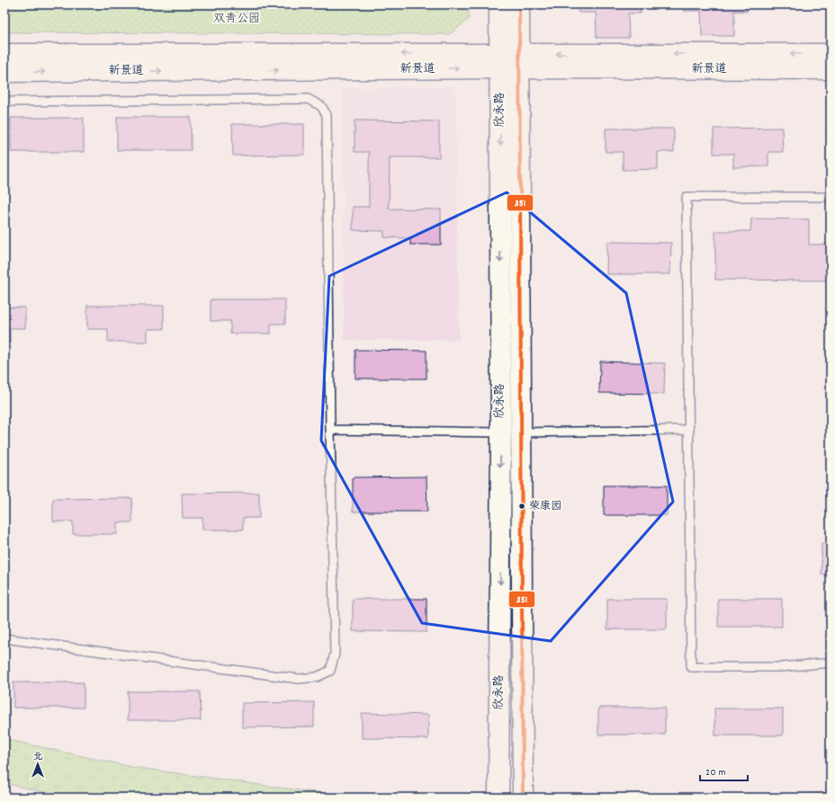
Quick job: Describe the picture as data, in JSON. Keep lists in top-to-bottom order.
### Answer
{
  "streets": {
    "street": ["新景道", "欣永路"]
  },
  "crossings": [
    ["新景道", "欣永路"]
  ],
  "parks": ["双青公园"],
  "places": ["荣康园"],
  "lines": ["transit line 351"],
  "scale_bar": "20 m",
  "north": "top"
}
